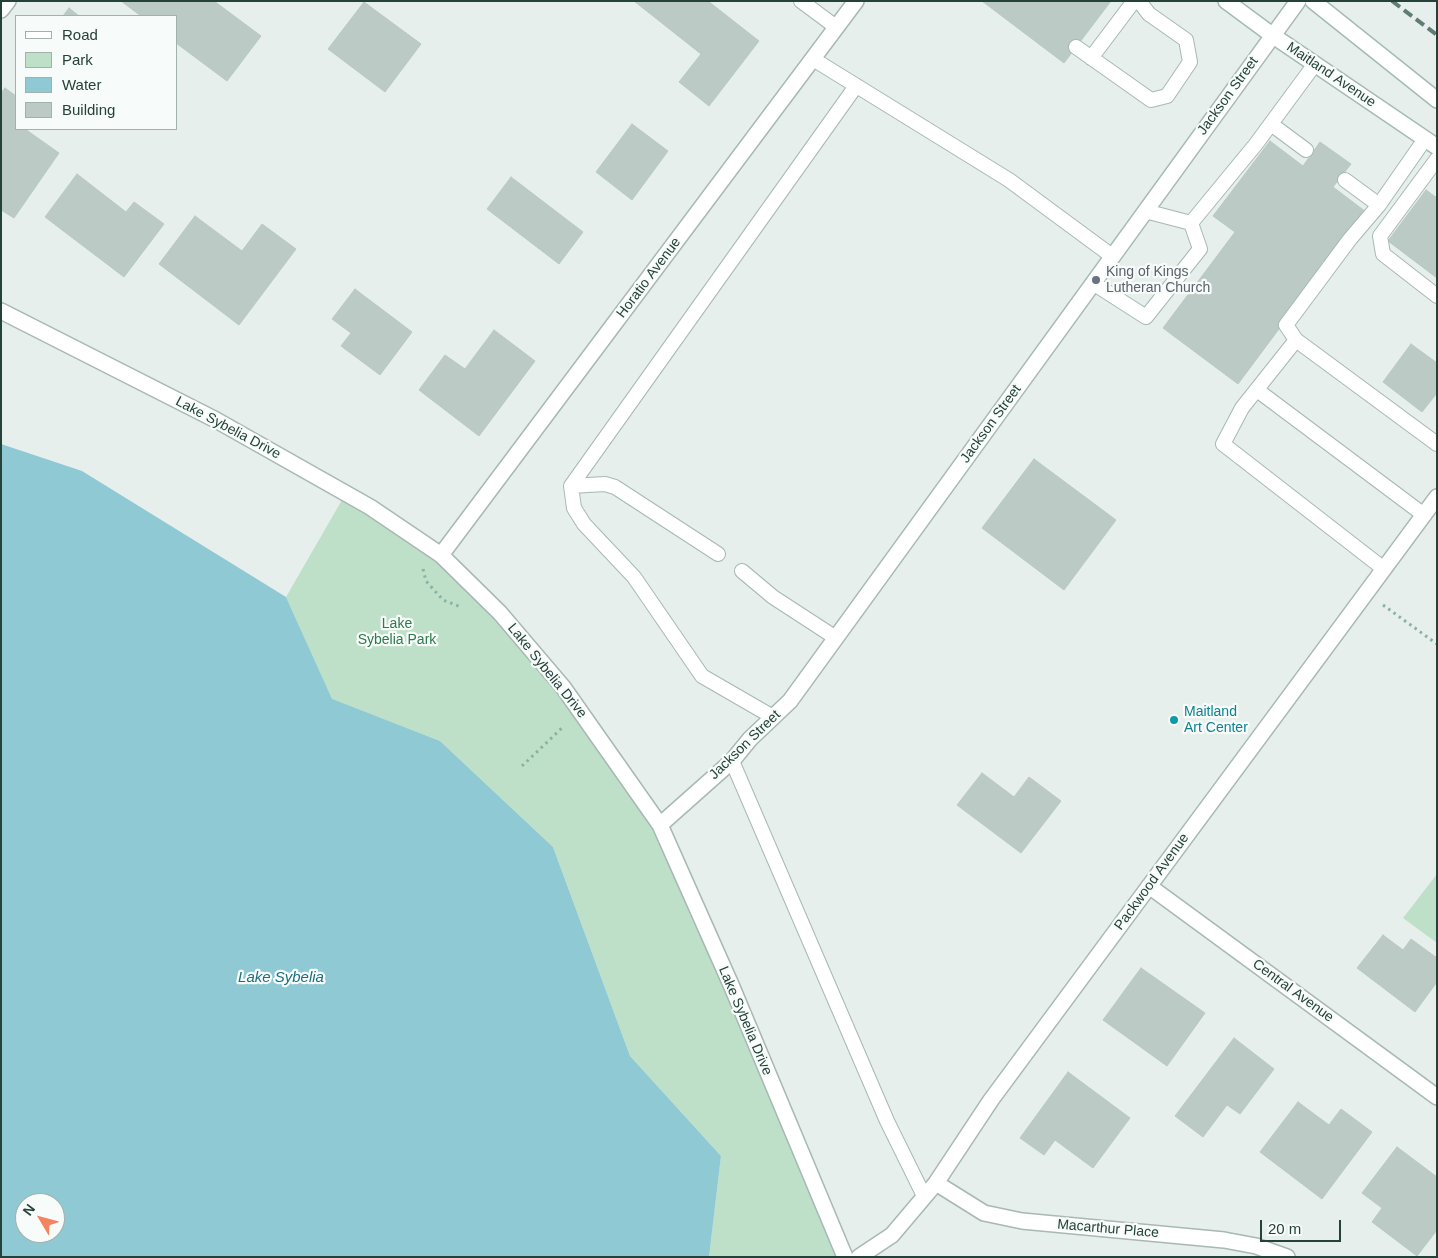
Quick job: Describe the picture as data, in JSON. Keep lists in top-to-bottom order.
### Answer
{
  "streets": {
    "street": [
      "Maitland Avenue",
      "Jackson Street",
      "Horatio Avenue",
      "Lake Sybelia Drive",
      "Packwood Avenue",
      "Central Avenue",
      "Macarthur Place"
    ]
  },
  "crossings": [
    ["Maitland Avenue", "Jackson Street"],
    ["Jackson Street", "Lake Sybelia Drive"],
    ["Horatio Avenue", "Lake Sybelia Drive"],
    ["Packwood Avenue", "Central Avenue"],
    ["Packwood Avenue", "Macarthur Place"]
  ],
  "water": ["Lake Sybelia"],
  "parks": ["Lake Sybelia Park"],
  "places": ["King of Kings Lutheran Church", "Maitland Art Center"],
  "legend": [
    "Road",
    "Park",
    "Water",
    "Building"
  ],
  "scale_bar": "20 m",
  "north": "top left"
}
